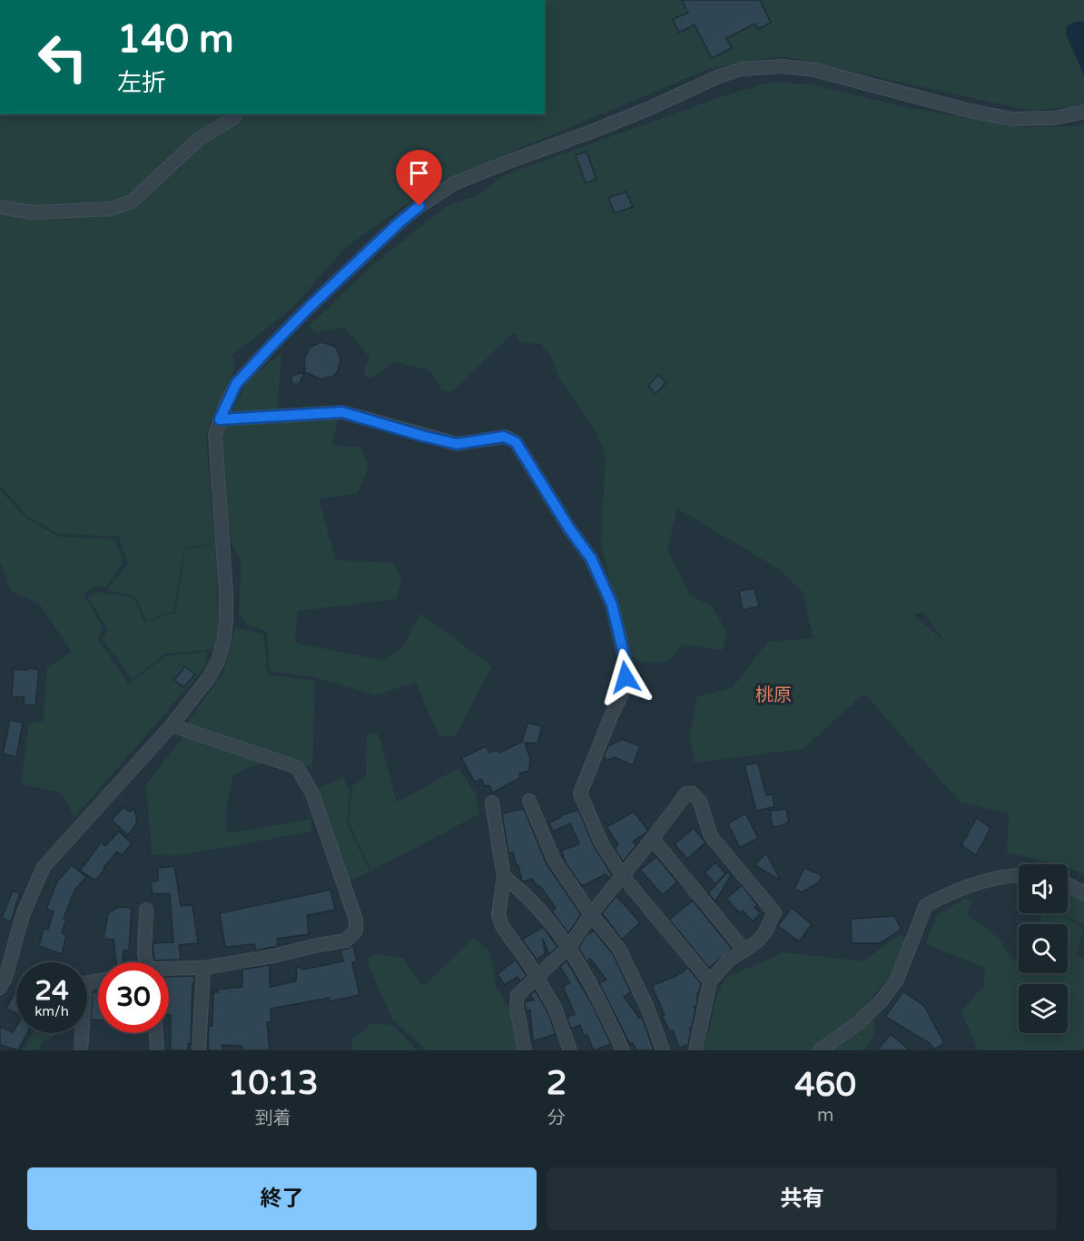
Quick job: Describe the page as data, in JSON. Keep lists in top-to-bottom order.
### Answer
{
  "districts": ["桃原"],
  "page": {
    "turn": ["140 m", "左折"],
    "speed": "24 km/h",
    "limit": "30",
    "eta": [
      "10:13",
      "到着",
      "2",
      "分",
      "460",
      "m"
    ],
    "buttons": ["終了", "共有"]
  }
}
